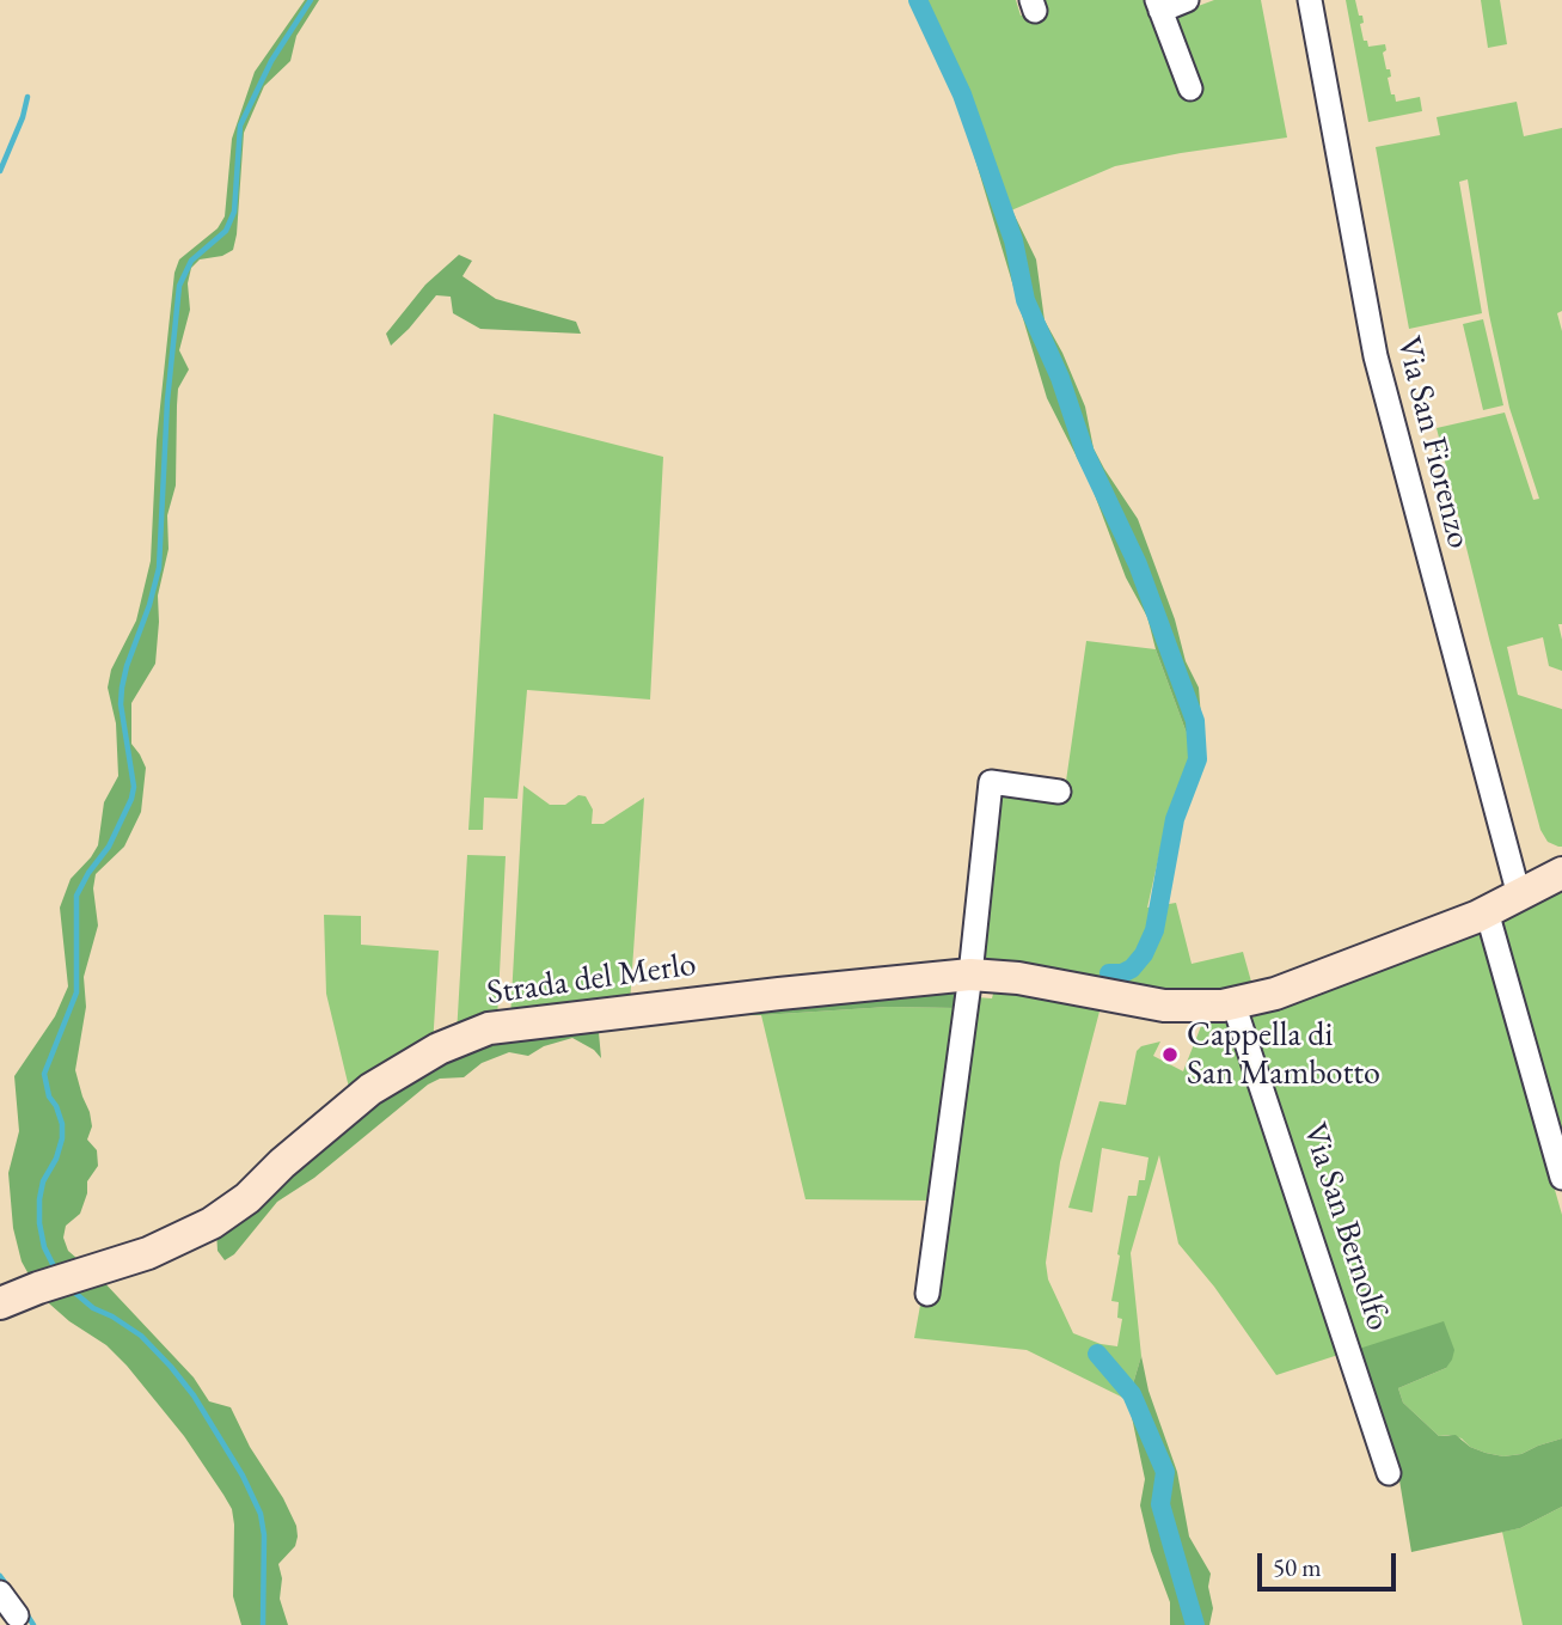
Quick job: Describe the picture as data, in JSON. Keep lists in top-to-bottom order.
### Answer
{
  "streets": {
    "street": ["Via San Fiorenzo", "Strada del Merlo", "Via San Bernolfo"]
  },
  "places": ["Cappella di San Mambotto"],
  "scale_bar": "50 m"
}
